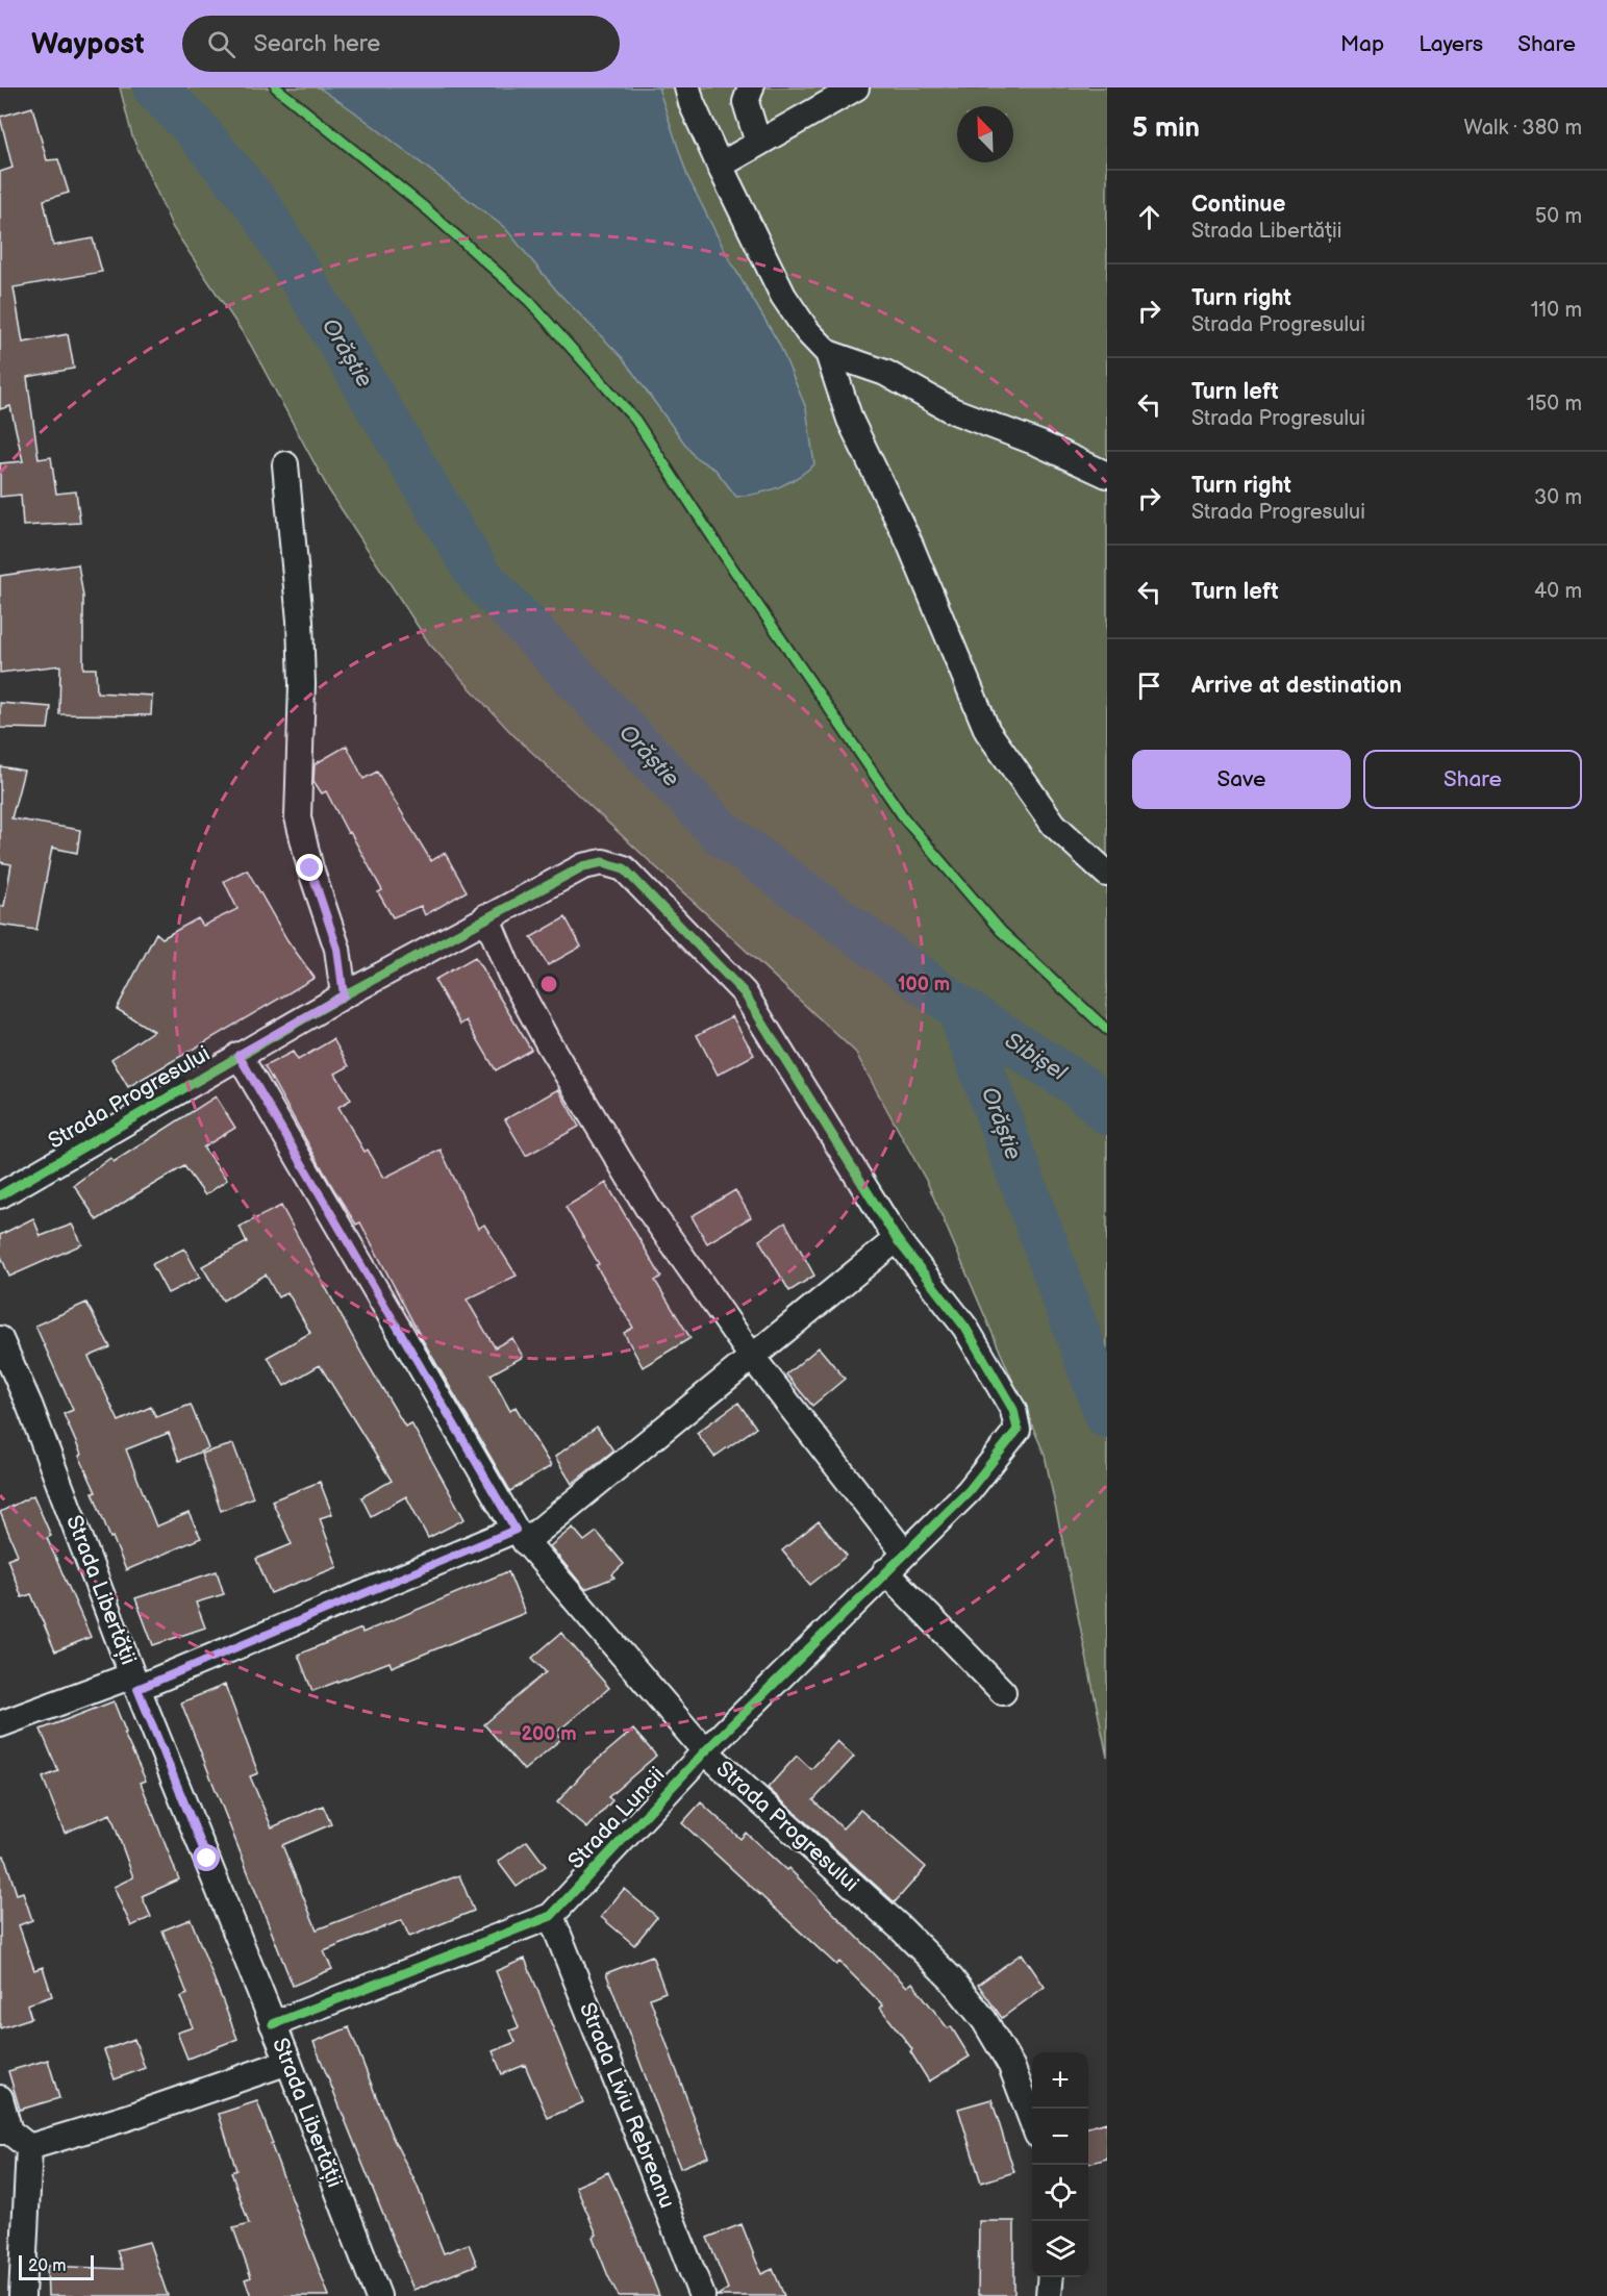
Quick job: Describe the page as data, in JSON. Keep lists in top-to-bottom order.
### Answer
{
  "streets": {
    "street": [
      "Strada Progresului",
      "Strada Libertății",
      "Strada Luncii",
      "Strada Liviu Rebreanu"
    ]
  },
  "crossings": [
    ["Strada Progresului", "Strada Luncii"],
    ["Strada Libertății", "Strada Luncii"],
    ["Strada Luncii", "Strada Liviu Rebreanu"]
  ],
  "water": ["Orăștie", "Sibișel"],
  "scale_bar": "20 m",
  "north": "top left",
  "page": {
    "header": "Waypost",
    "search": "Search here",
    "nav": ["Map", "Layers", "Share"],
    "heading": ["5 min", "Walk · 380 m"],
    "list": [
      ["Continue", "Strada Libertății", "50 m"],
      ["Turn right", "Strada Progresului", "110 m"],
      ["Turn left", "Strada Progresului", "150 m"],
      ["Turn right", "Strada Progresului", "30 m"],
      ["Turn left", "40 m"],
      "Arrive at destination"
    ],
    "buttons": ["Save", "Share"],
    "map_buttons": ["+", "−"],
    "scale": "20 m"
  },
  "rings": ["100 m", "200 m"]
}
